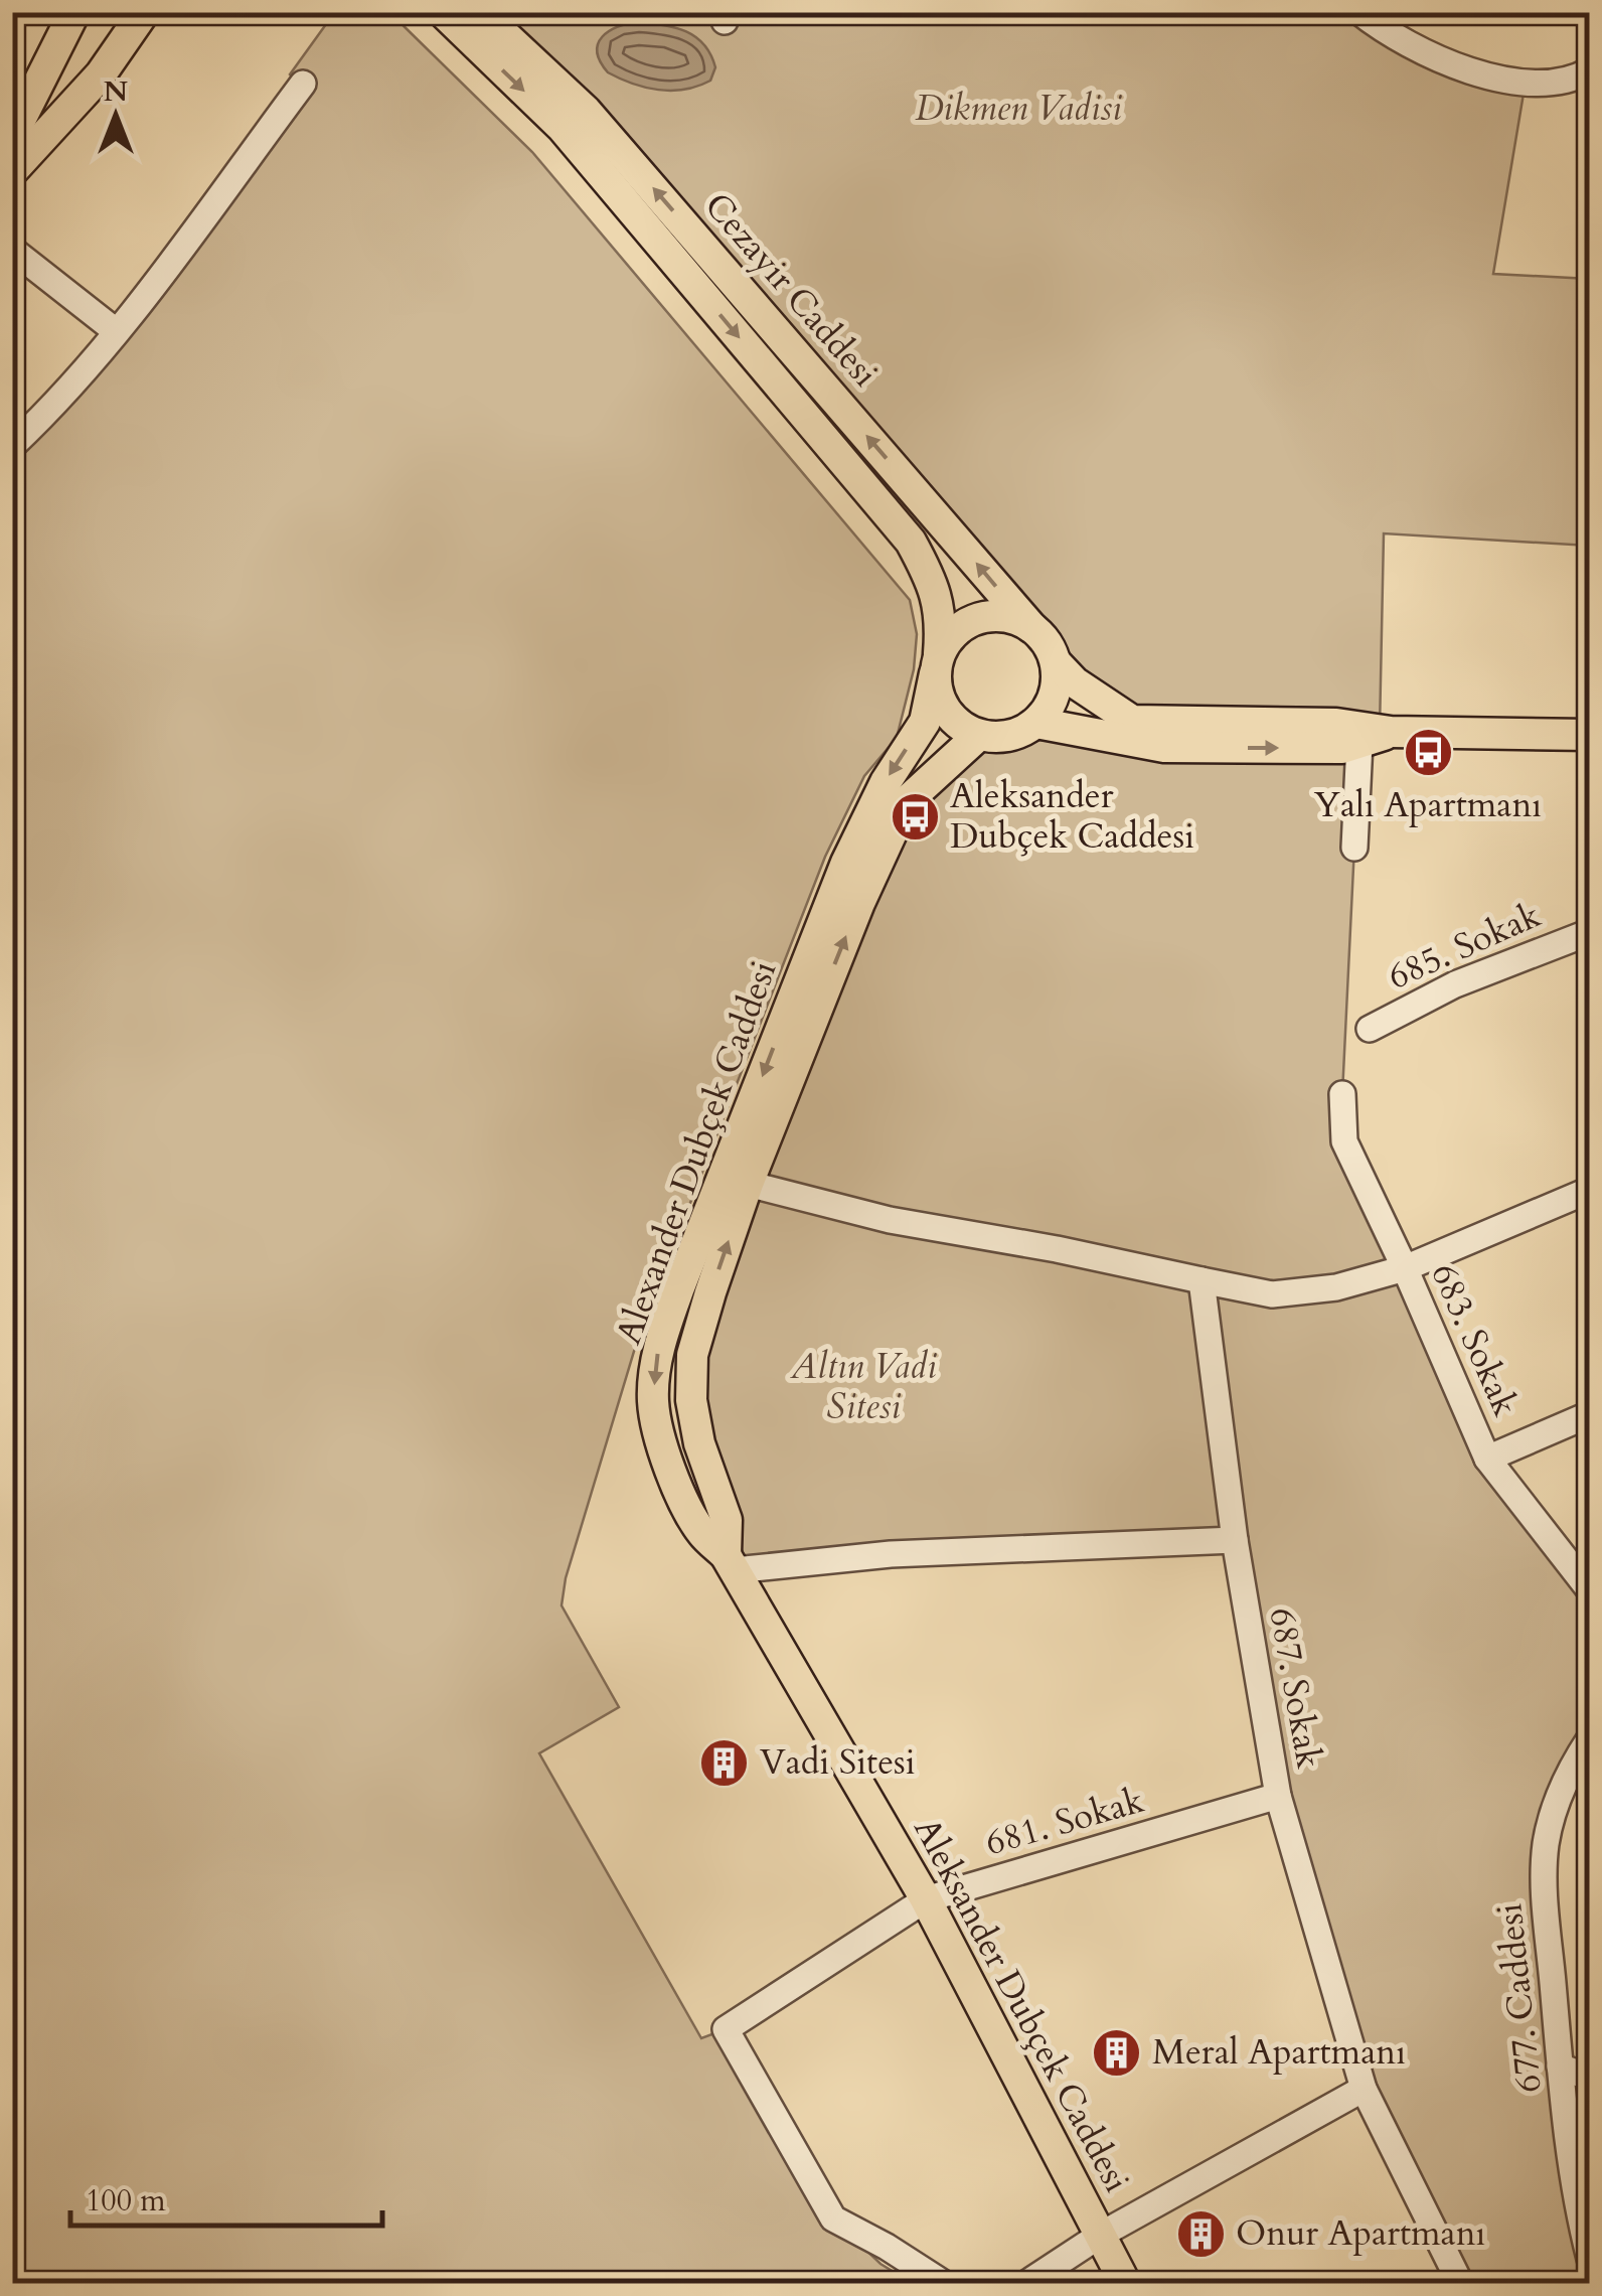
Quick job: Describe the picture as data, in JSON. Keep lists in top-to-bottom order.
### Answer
{
  "streets": {
    "main road": ["Cezayir Caddesi", "Alexander Dubçek Caddesi", "Aleksander Dubçek Caddesi"],
    "street": [
      "685. Sokak",
      "683. Sokak",
      "687. Sokak",
      "681. Sokak",
      "677. Caddesi"
    ]
  },
  "crossings": [
    ["Cezayir Caddesi", "Alexander Dubçek Caddesi"],
    ["Alexander Dubçek Caddesi", "Aleksander Dubçek Caddesi"],
    ["687. Sokak", "681. Sokak"],
    ["681. Sokak", "Aleksander Dubçek Caddesi"]
  ],
  "parks": ["Dikmen Vadisi", "Altın Vadi Sitesi"],
  "places": {
    "bus stop": ["Yalı Apartmanı", "Aleksander Dubçek Caddesi"],
    "building": ["Vadi Sitesi", "Meral Apartmanı", "Onur Apartmanı"]
  },
  "scale_bar": "100 m",
  "north": "top"
}
